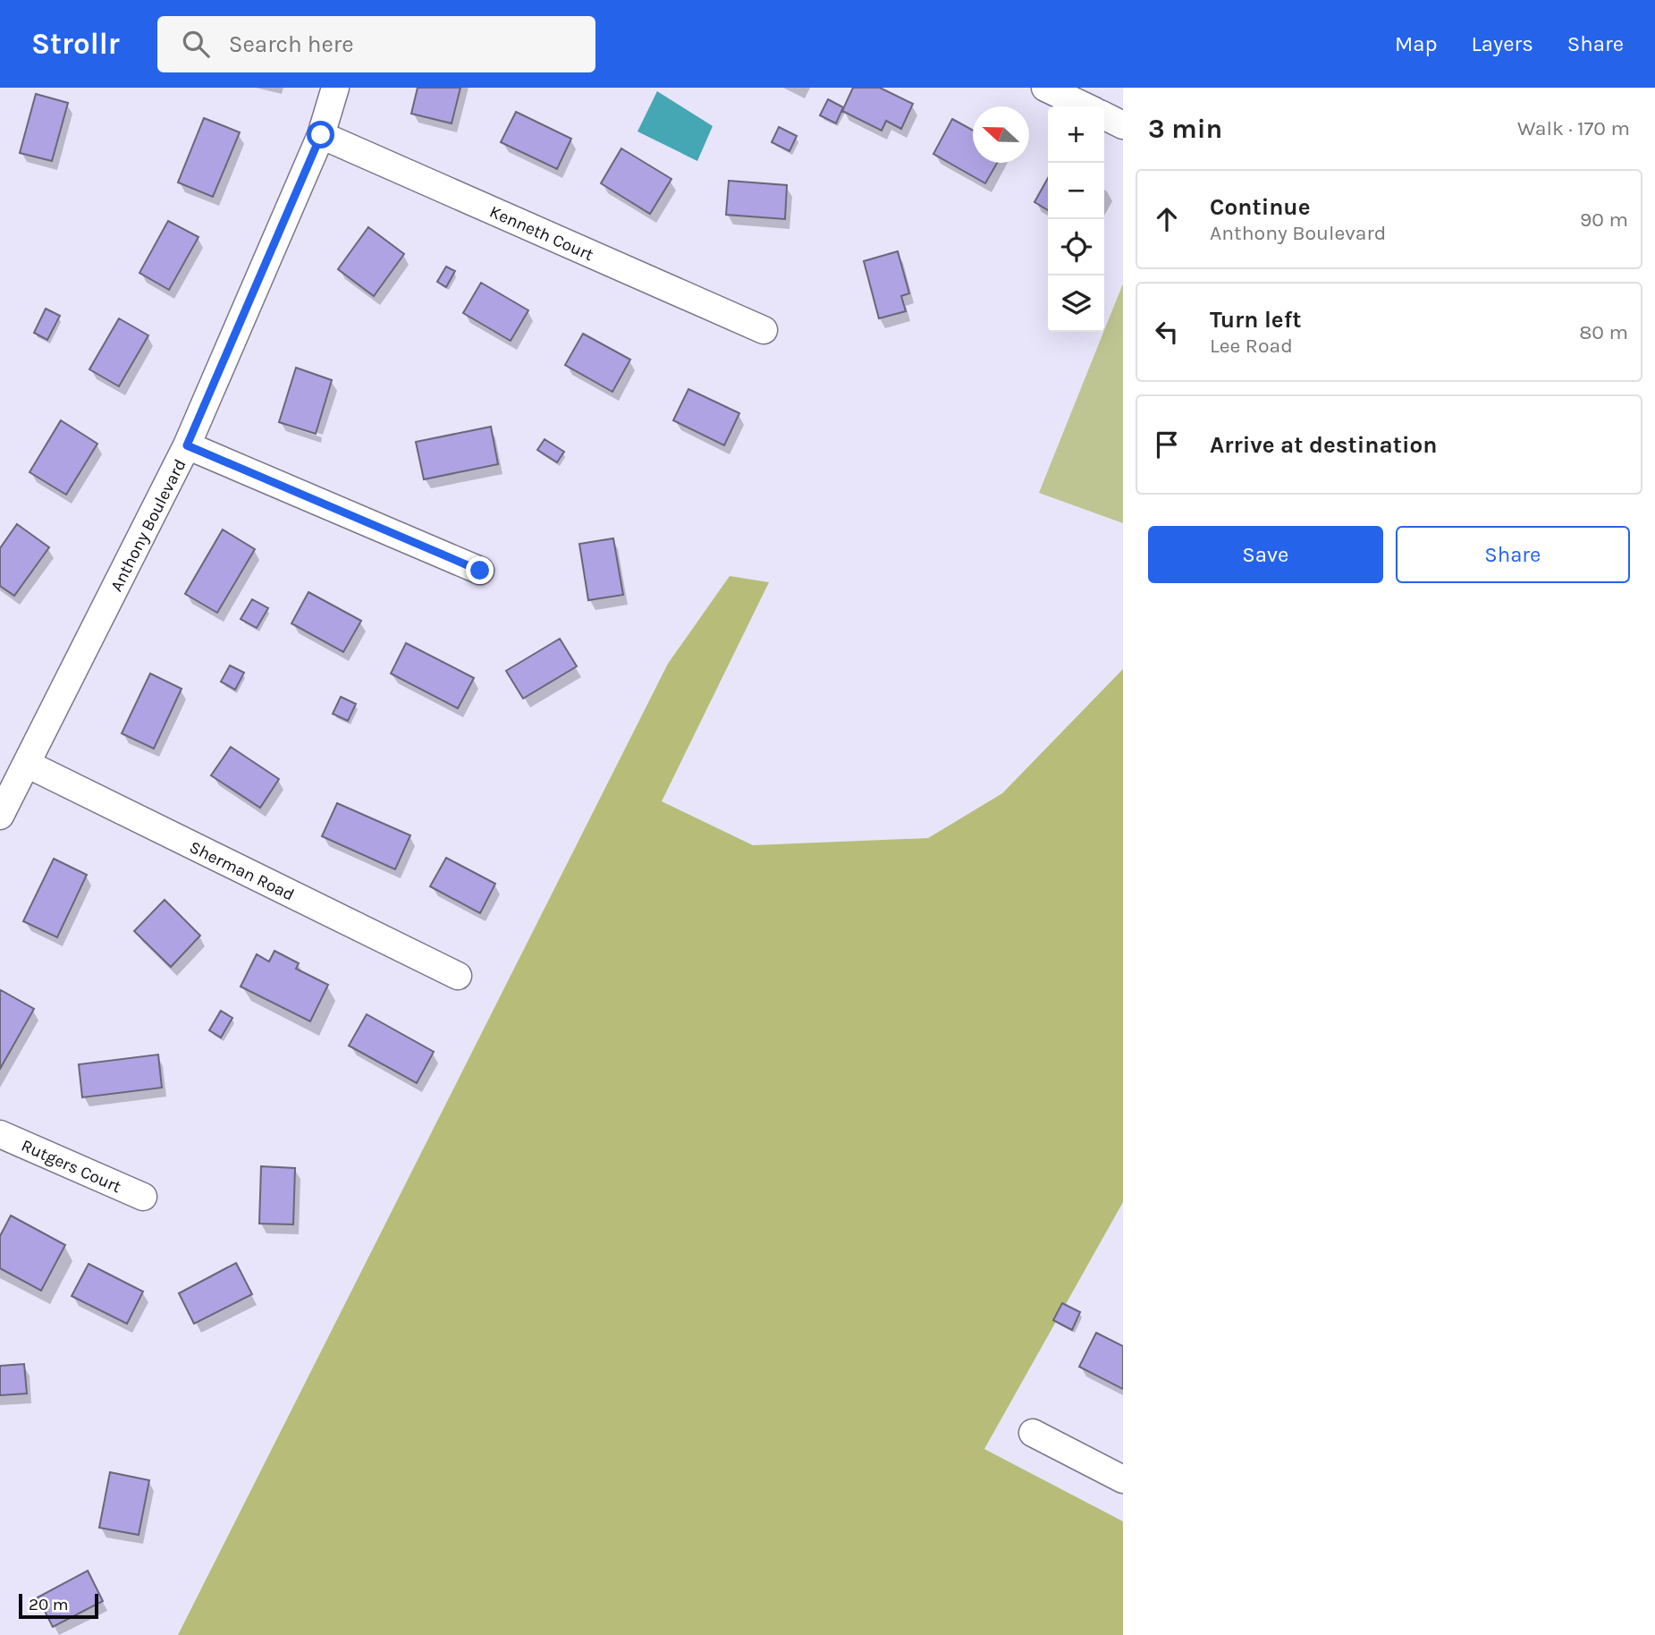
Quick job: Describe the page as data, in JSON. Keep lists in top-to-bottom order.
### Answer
{
  "streets": {
    "street": [
      "Kenneth Court",
      "Anthony Boulevard",
      "Sherman Road",
      "Rutgers Court"
    ]
  },
  "crossings": [
    ["Kenneth Court", "Anthony Boulevard"],
    ["Anthony Boulevard", "Sherman Road"]
  ],
  "scale_bar": "20 m",
  "north": "left",
  "page": {
    "header": "Strollr",
    "search": "Search here",
    "nav": ["Map", "Layers", "Share"],
    "heading": ["3 min", "Walk · 170 m"],
    "map_buttons": ["+", "−"],
    "list": [
      ["Continue", "Anthony Boulevard", "90 m"],
      ["Turn left", "Lee Road", "80 m"],
      "Arrive at destination"
    ],
    "buttons": ["Save", "Share"],
    "scale": "20 m"
  }
}
